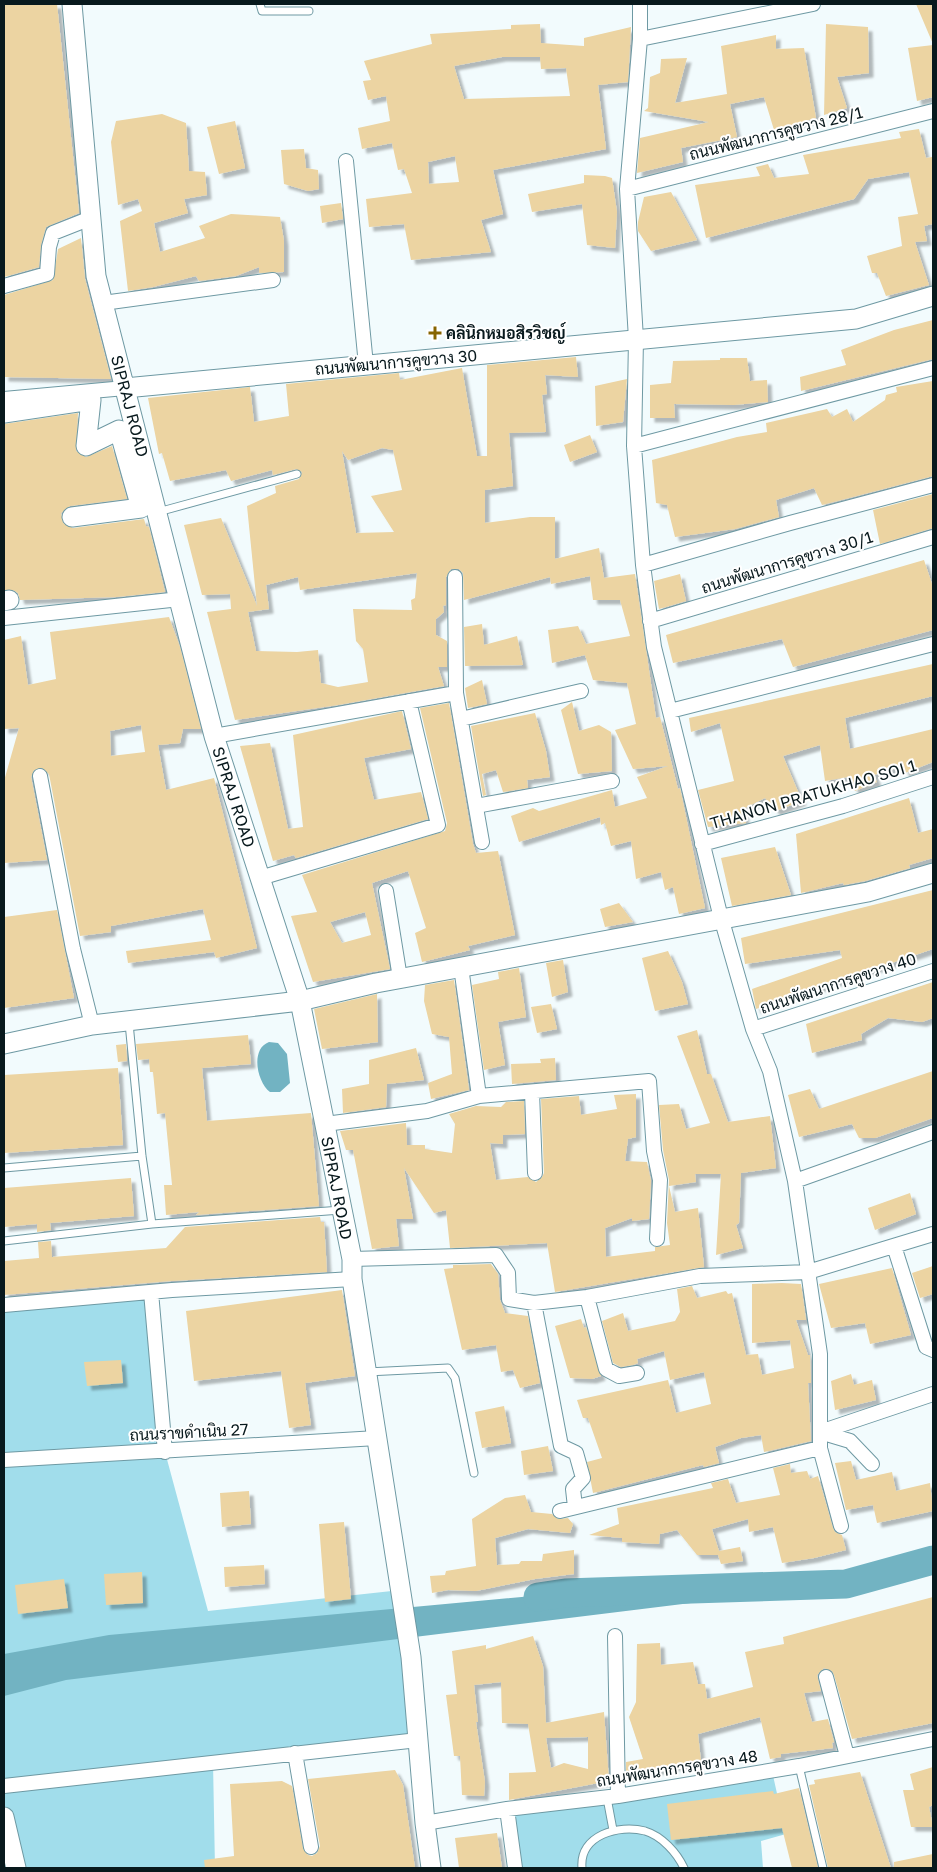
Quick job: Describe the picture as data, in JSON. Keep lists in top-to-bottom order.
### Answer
{
  "streets": {
    "street": [
      "ถนนพัฒนาการคูขวาง 28/1",
      "ถนนพัฒนาการคูขวาง 30",
      "SIPRAJ ROAD",
      "ถนนพัฒนาการคูขวาง 30/1",
      "THANON PRATUKHAO SOI 1",
      "ถนนพัฒนาการคูขวาง 40",
      "ถนนราขดำเนิน 27",
      "ถนนพัฒนาการคูขวาง 48"
    ]
  },
  "crossings": [
    ["ถนนพัฒนาการคูขวาง 30", "SIPRAJ ROAD"],
    ["SIPRAJ ROAD", "ถนนราขดำเนิน 27"],
    ["SIPRAJ ROAD", "ถนนพัฒนาการคูขวาง 48"]
  ],
  "places": {
    "health": ["คลินิกหมอสิรวิชญ์"]
  }
}
